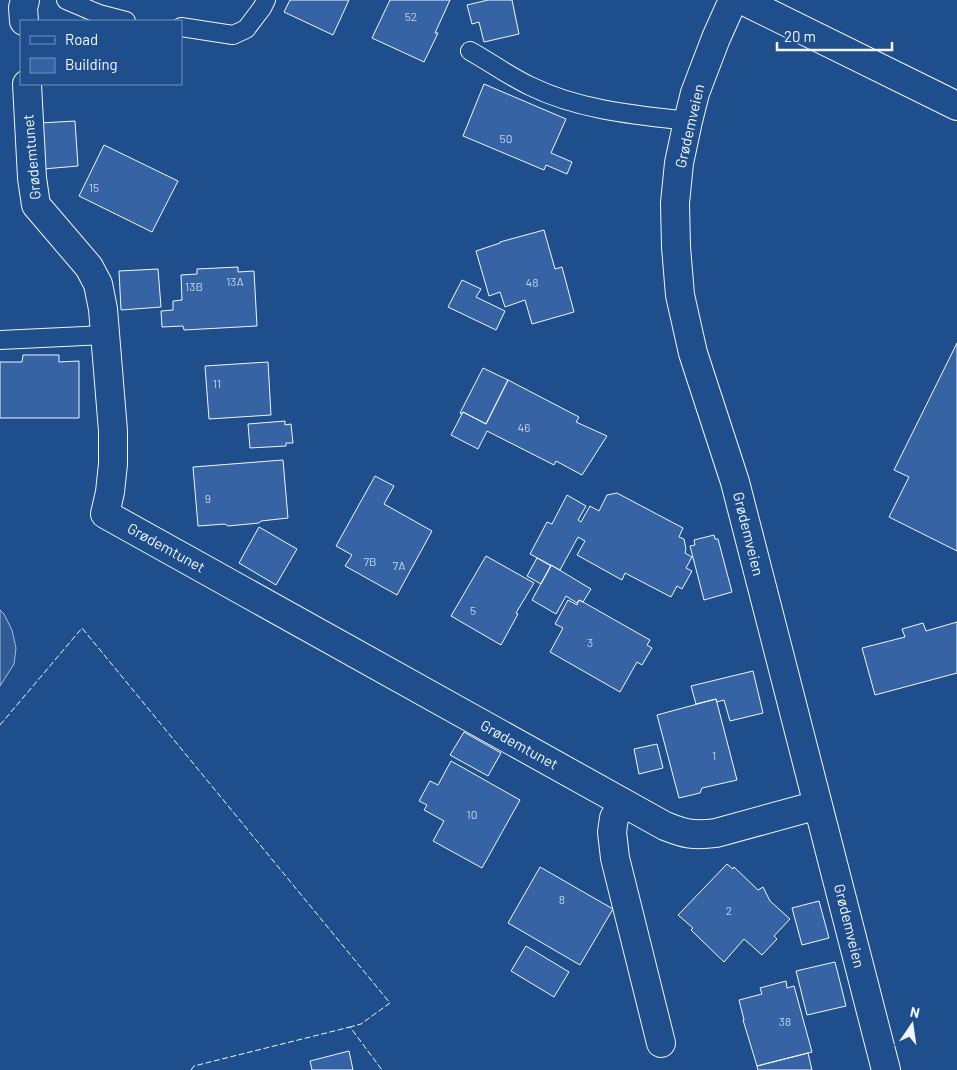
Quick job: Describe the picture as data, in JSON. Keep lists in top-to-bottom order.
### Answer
{
  "streets": {
    "street": ["Grødemveien", "Grødemtunet"]
  },
  "crossings": [
    ["Grødemveien", "Grødemtunet"]
  ],
  "house_numbers": [
    "52",
    "50",
    "15",
    "13A",
    "48",
    "13B",
    "11",
    "46",
    "9",
    "7B",
    "7A",
    "5",
    "3",
    "1",
    "10",
    "8",
    "2",
    "38"
  ],
  "legend": ["Road", "Building"],
  "scale_bar": "20 m",
  "north": "top"
}
